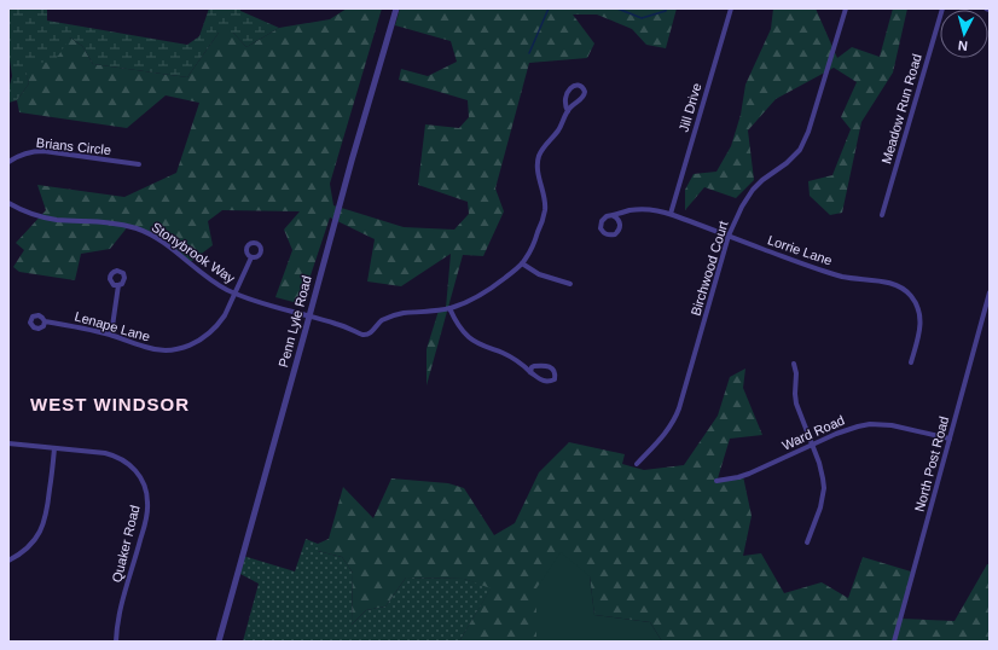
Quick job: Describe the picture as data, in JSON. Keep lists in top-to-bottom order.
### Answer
{
  "streets": {
    "street": [
      "Jill Drive",
      "Meadow Run Road",
      "Brians Circle",
      "Lorrie Lane",
      "Stonybrook Way",
      "Birchwood Court",
      "Penn Lyle Road",
      "Lenape Lane",
      "Ward Road",
      "North Post Road",
      "Quaker Road"
    ]
  },
  "crossings": [
    ["Jill Drive", "Lorrie Lane"],
    ["Lorrie Lane", "Birchwood Court"],
    ["Stonybrook Way", "Penn Lyle Road"],
    ["Stonybrook Way", "Lenape Lane"],
    ["Ward Road", "North Post Road"]
  ],
  "districts": ["WEST WINDSOR"],
  "north": "bottom"
}
